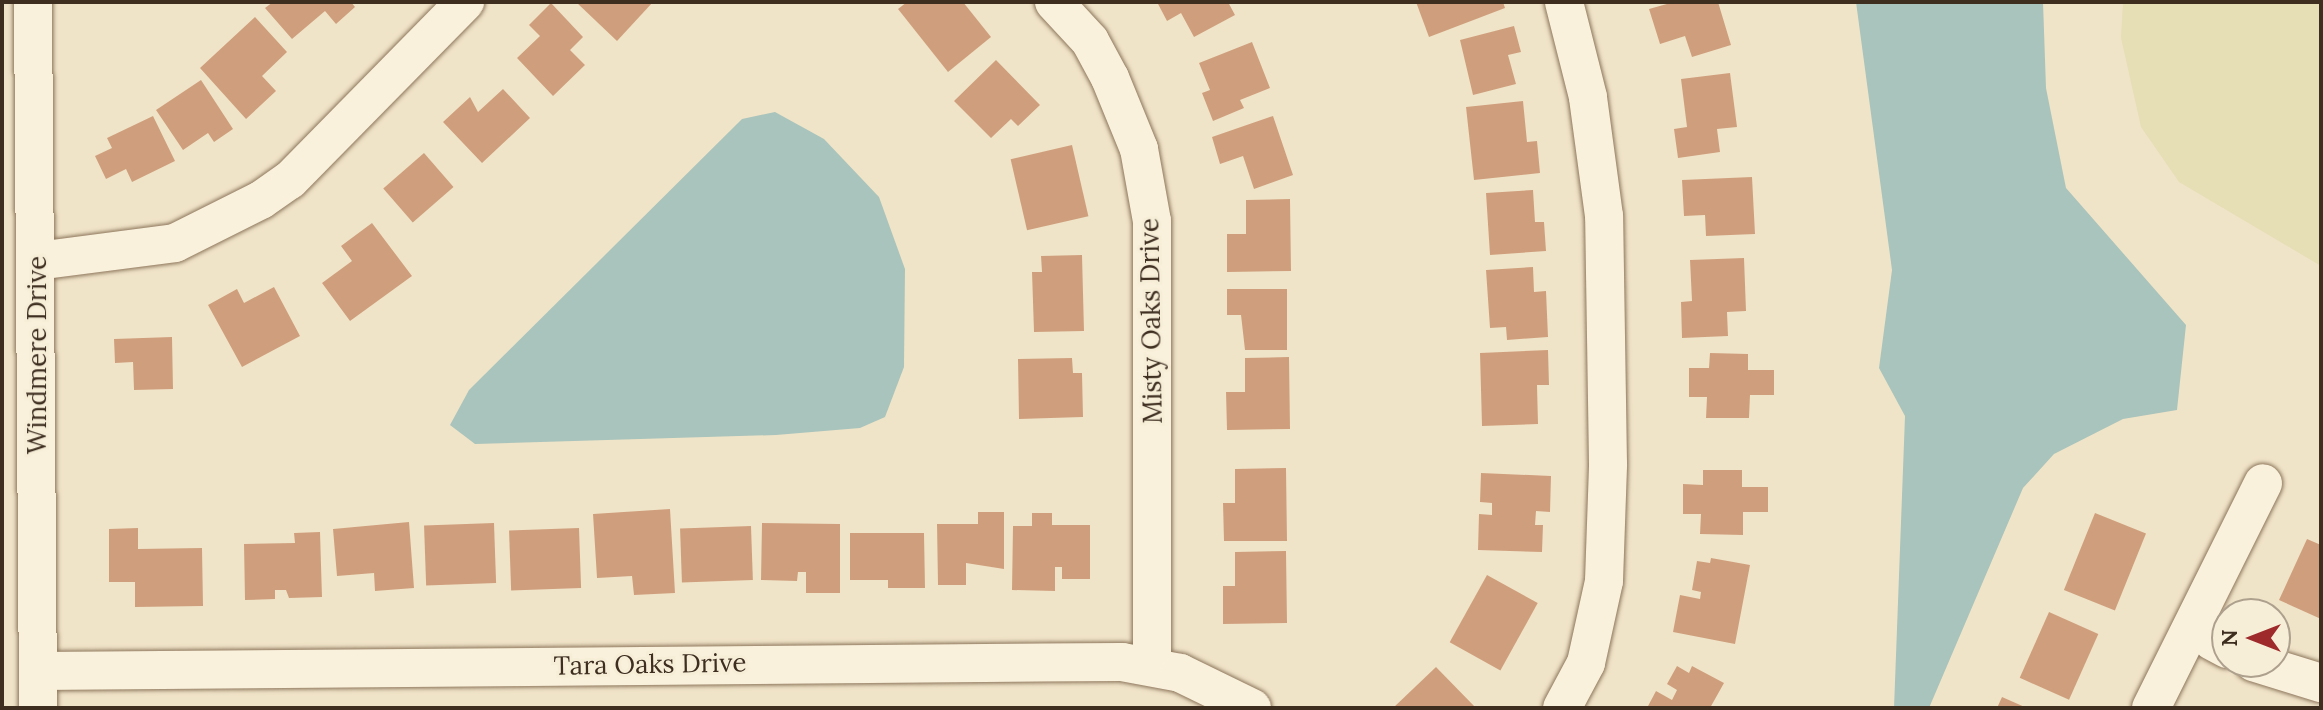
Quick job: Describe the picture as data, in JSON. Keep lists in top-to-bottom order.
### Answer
{
  "streets": {
    "street": ["Misty Oaks Drive", "Windmere Drive", "Tara Oaks Drive"]
  },
  "crossings": [
    ["Misty Oaks Drive", "Tara Oaks Drive"],
    ["Windmere Drive", "Tara Oaks Drive"]
  ],
  "north": "left"
}
